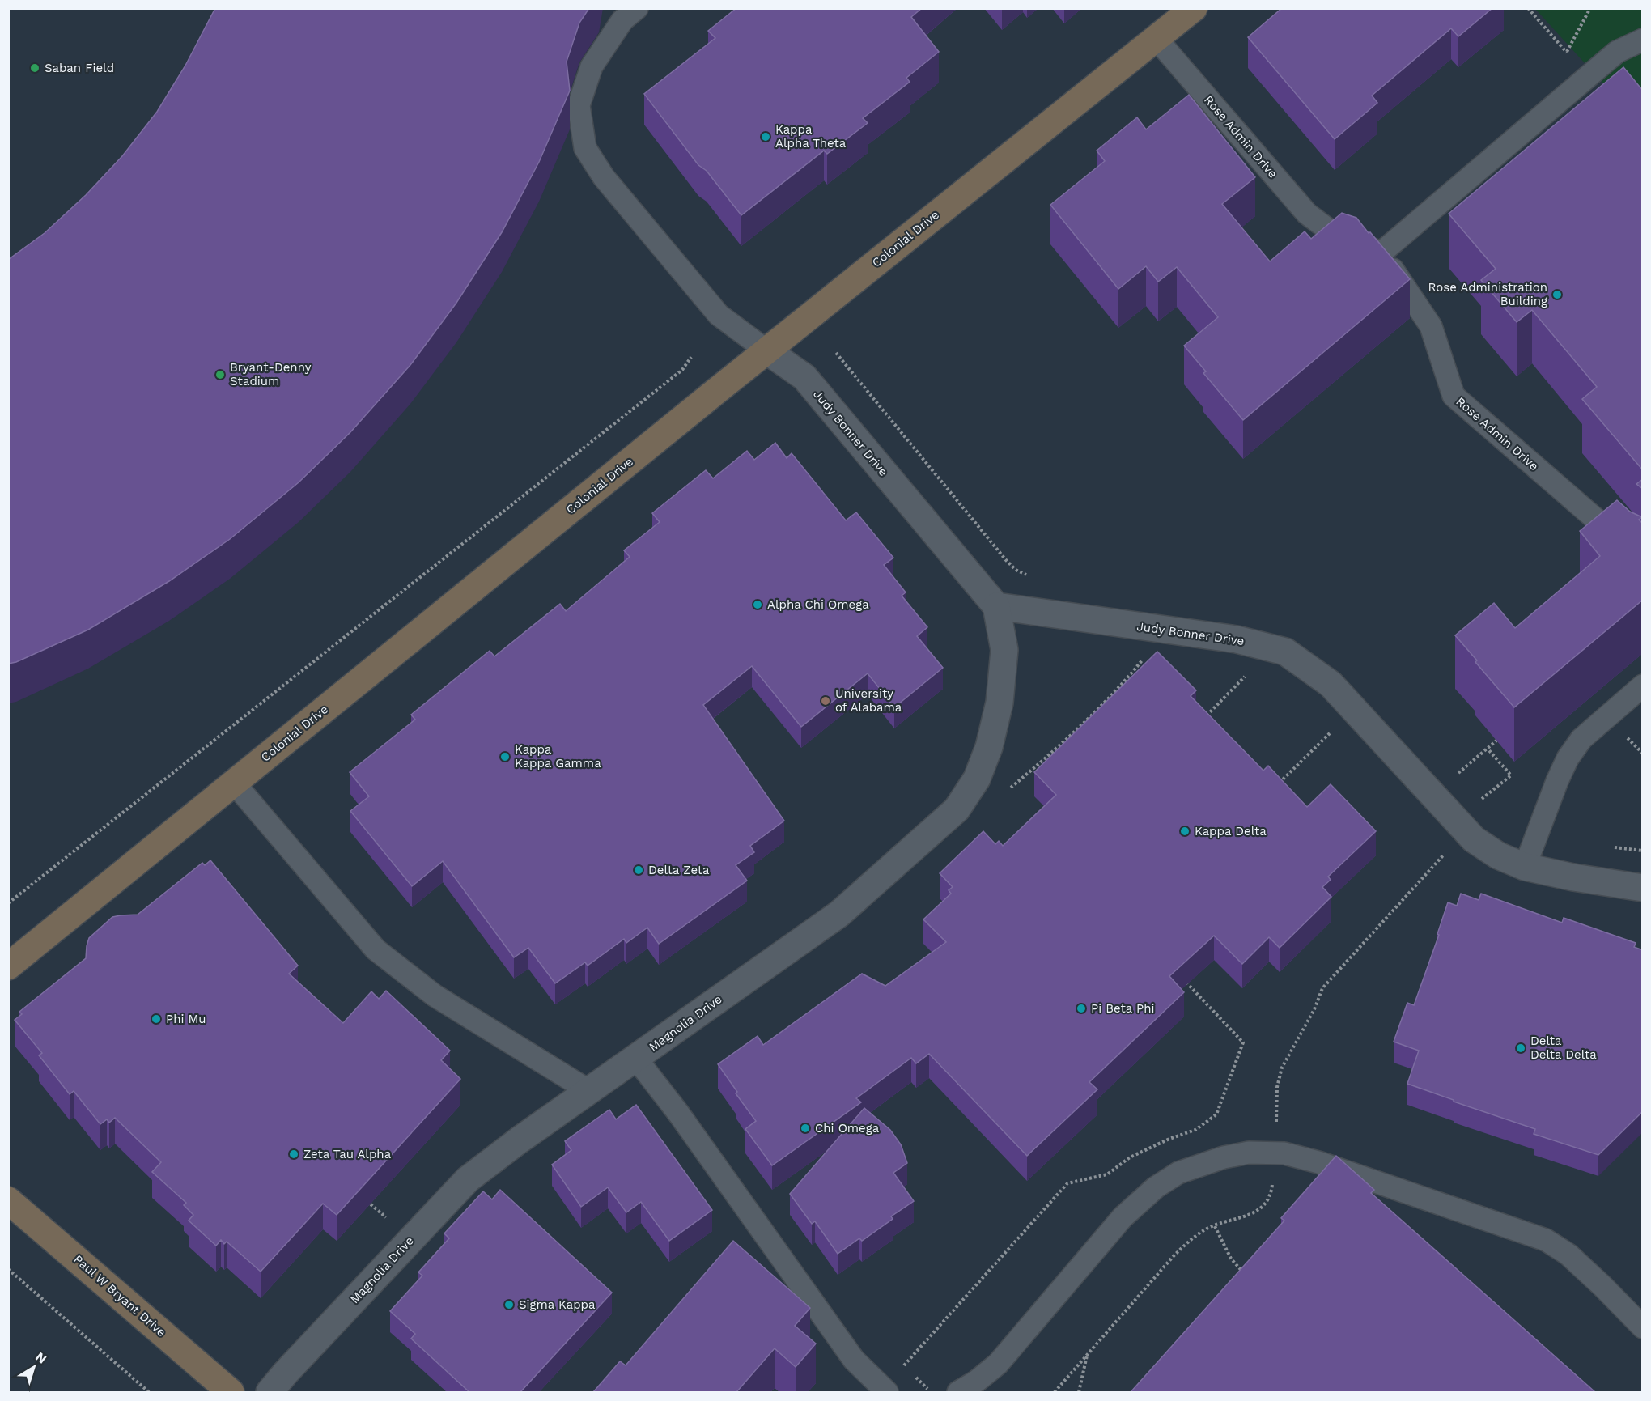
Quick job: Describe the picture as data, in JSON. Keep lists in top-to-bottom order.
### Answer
{
  "streets": {
    "street": [
      "Colonial Drive",
      "Judy Bonner Drive",
      "Magnolia Drive",
      "Paul W Bryant Drive"
    ],
    "lane": ["Rose Admin Drive"]
  },
  "crossings": [
    ["Rose Admin Drive", "Colonial Drive"],
    ["Colonial Drive", "Judy Bonner Drive"],
    ["Judy Bonner Drive", "Magnolia Drive"]
  ],
  "places": [
    "Saban Field",
    "Kappa Alpha Theta",
    "Rose Administration Building",
    "Bryant-Denny Stadium",
    "Alpha Chi Omega",
    "University of Alabama",
    "Kappa Kappa Gamma",
    "Kappa Delta",
    "Delta Zeta",
    "Pi Beta Phi",
    "Phi Mu",
    "Delta Delta Delta",
    "Chi Omega",
    "Zeta Tau Alpha",
    "Sigma Kappa"
  ],
  "north": "top right"
}
